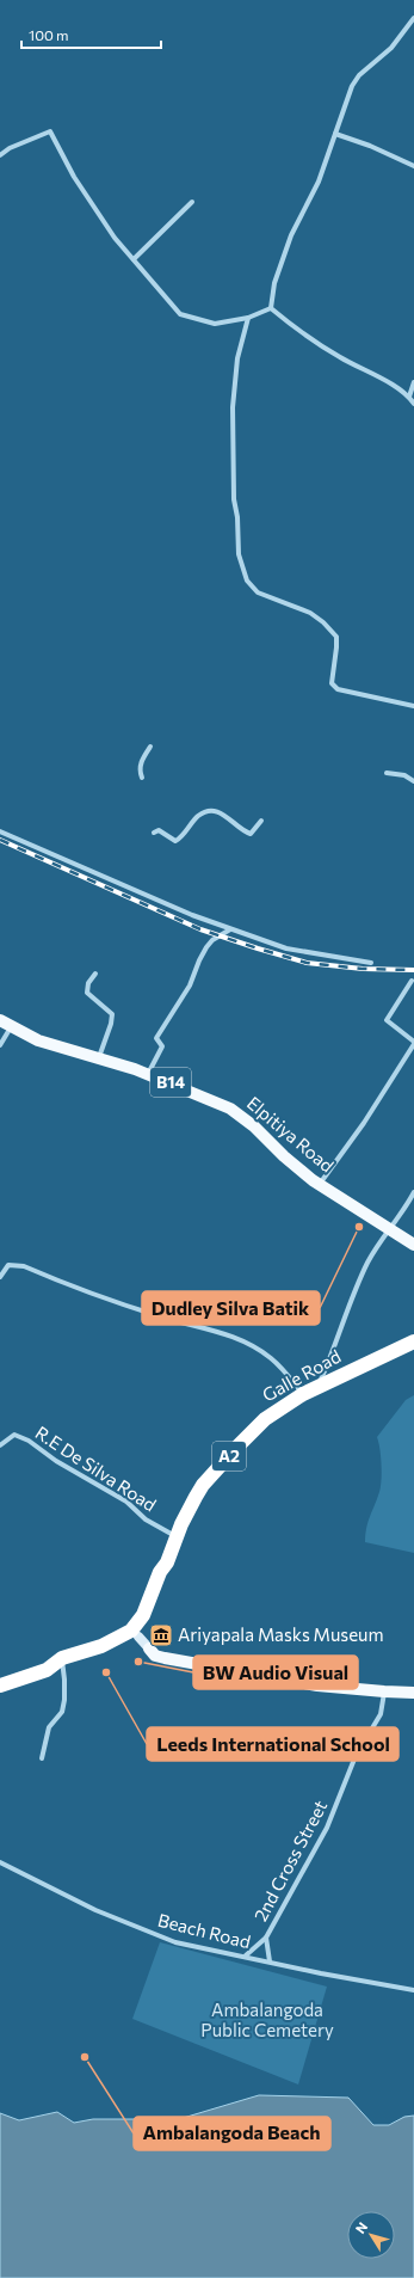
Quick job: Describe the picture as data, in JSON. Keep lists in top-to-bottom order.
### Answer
{
  "streets": {
    "highway": ["Galle Road", "A2"],
    "main road": ["B14", "Elpitiya Road"],
    "street": ["R.E De Silva Road", "2nd Cross Street", "Beach Road"]
  },
  "crossings": [
    ["Galle Road", "R.E De Silva Road"],
    ["2nd Cross Street", "Beach Road"]
  ],
  "parks": ["Ambalangoda Public Cemetery"],
  "places": {
    "other": [
      "Dudley Silva Batik",
      "BW Audio Visual",
      "Leeds International School",
      "Ambalangoda Beach"
    ],
    "museum": ["Ariyapala Masks Museum"]
  },
  "scale_bar": "100 m",
  "north": "top left"
}
